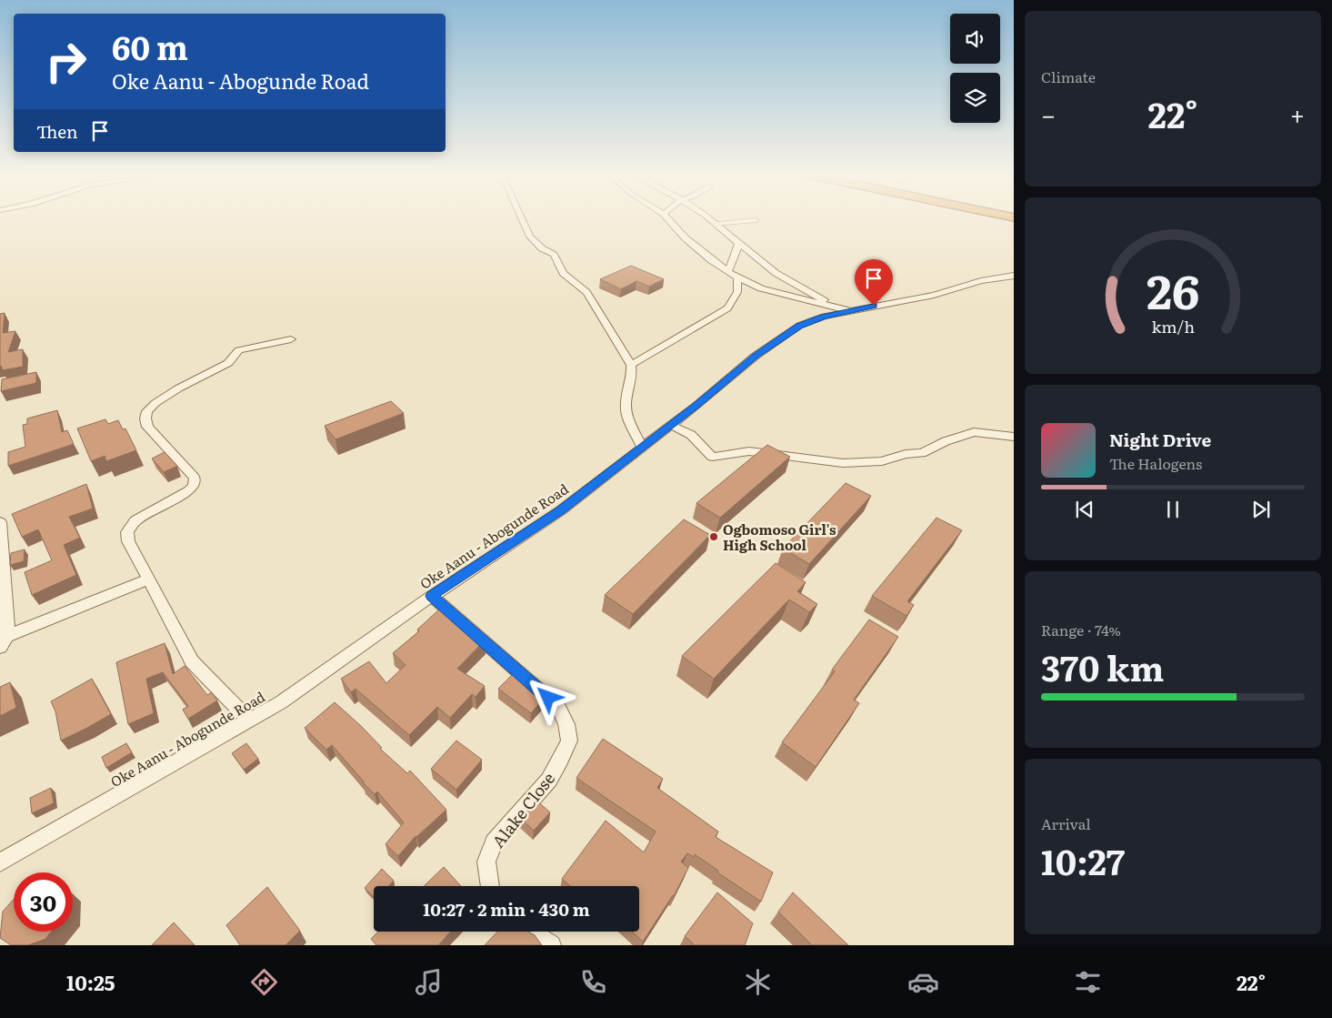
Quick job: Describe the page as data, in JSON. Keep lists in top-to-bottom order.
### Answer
{
  "streets": {
    "street": ["Oke Aanu - Abogunde Road", "Alake Close"]
  },
  "crossings": [
    ["Oke Aanu - Abogunde Road", "Alake Close"]
  ],
  "places": ["Ogbomoso Girl's High School"],
  "page": {
    "tile": [
      "Climate",
      ["Range · 74%", "370 km"],
      ["Arrival", "10:27"]
    ],
    "turn": ["60 m", "Oke Aanu - Abogunde Road"],
    "heat": ["−", "22°", "+"],
    "then": "Then",
    "song": ["Night Drive", "The Halogens"],
    "limit": "30",
    "trip": "10:27 · 2 min · 430 m",
    "tabs": ["10:25", "22°"],
    "gauge": ["26", "km/h"]
  }
}
